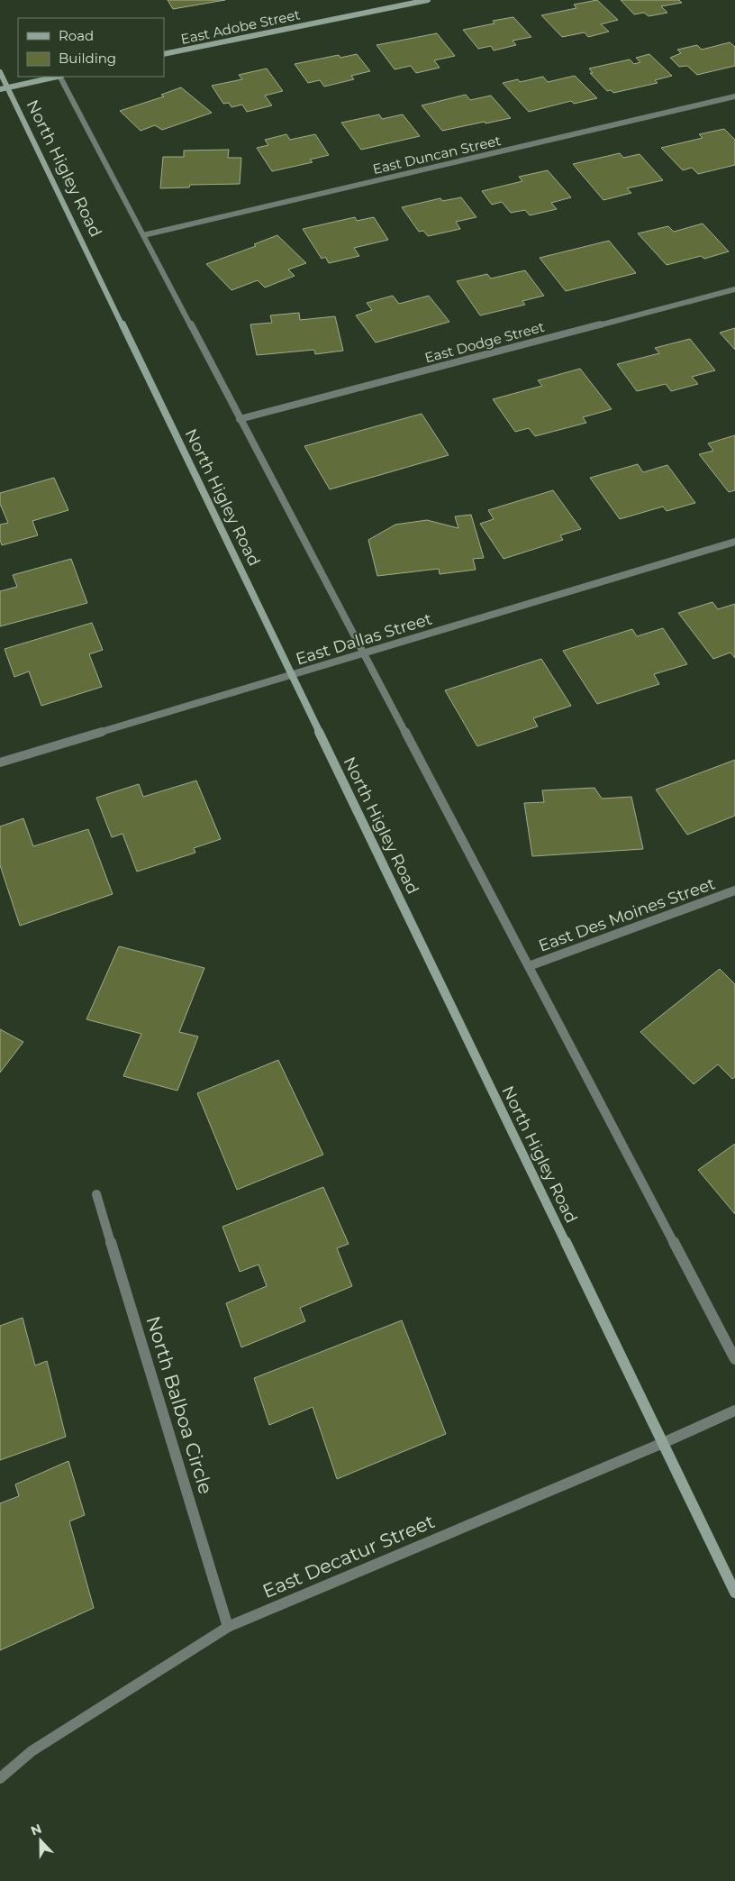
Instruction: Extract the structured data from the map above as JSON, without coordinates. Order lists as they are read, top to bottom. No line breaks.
{"streets":{"main road":["East Adobe Street","North Higley Road"],"street":["East Duncan Street","East Dodge Street","East Dallas Street","East Des Moines Street","North Balboa Circle","East Decatur Street"]},"crossings":[["North Higley Road","East Dallas Street"],["North Higley Road","East Decatur Street"],["North Balboa Circle","East Decatur Street"]],"legend":["Road","Building"],"north":"top"}
